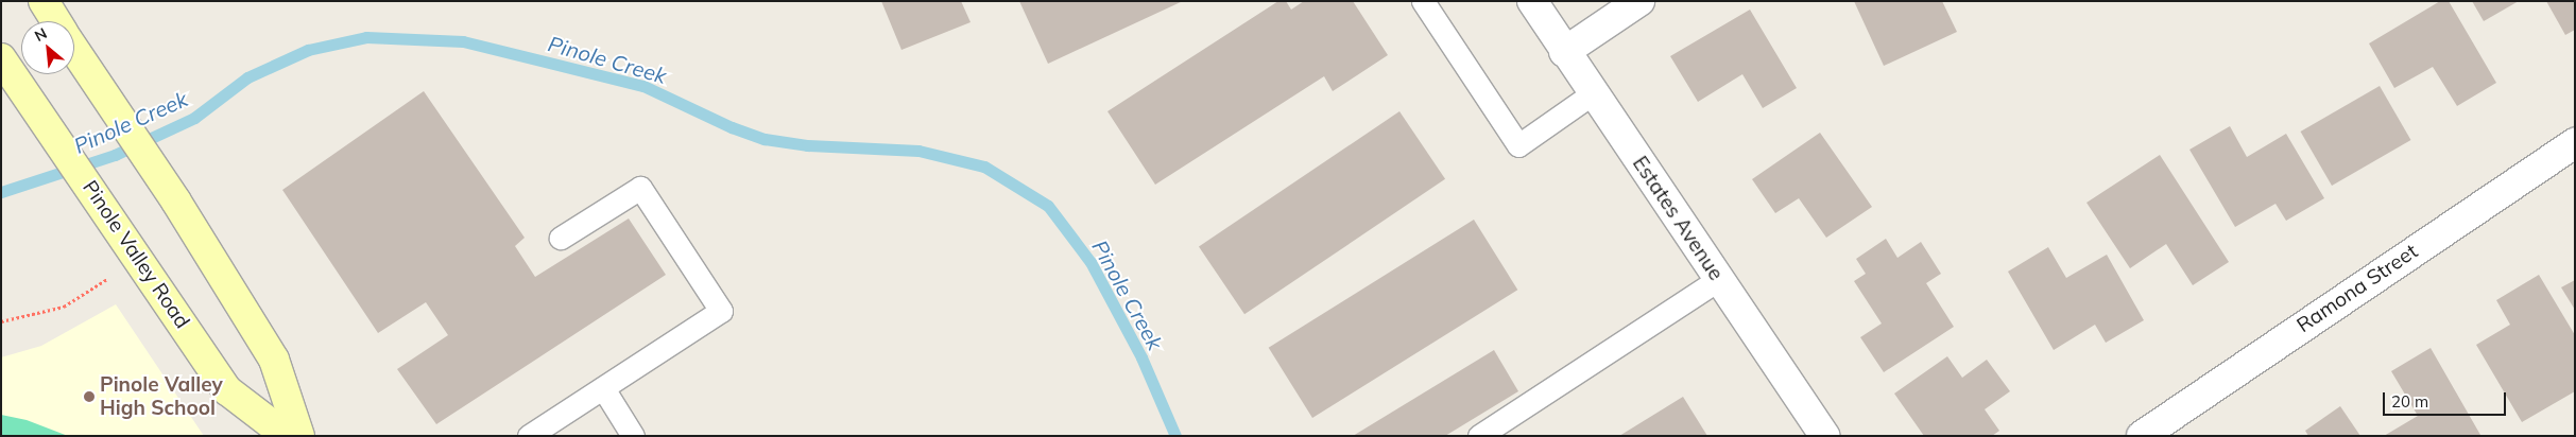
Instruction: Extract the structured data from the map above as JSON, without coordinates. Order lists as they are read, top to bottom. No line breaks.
{"streets":{"main road":["Pinole Valley Road"],"street":["Estates Avenue","Ramona Street"]},"water":["Pinole Creek"],"places":["Pinole Valley High School"],"scale_bar":"20 m","north":"top left"}
